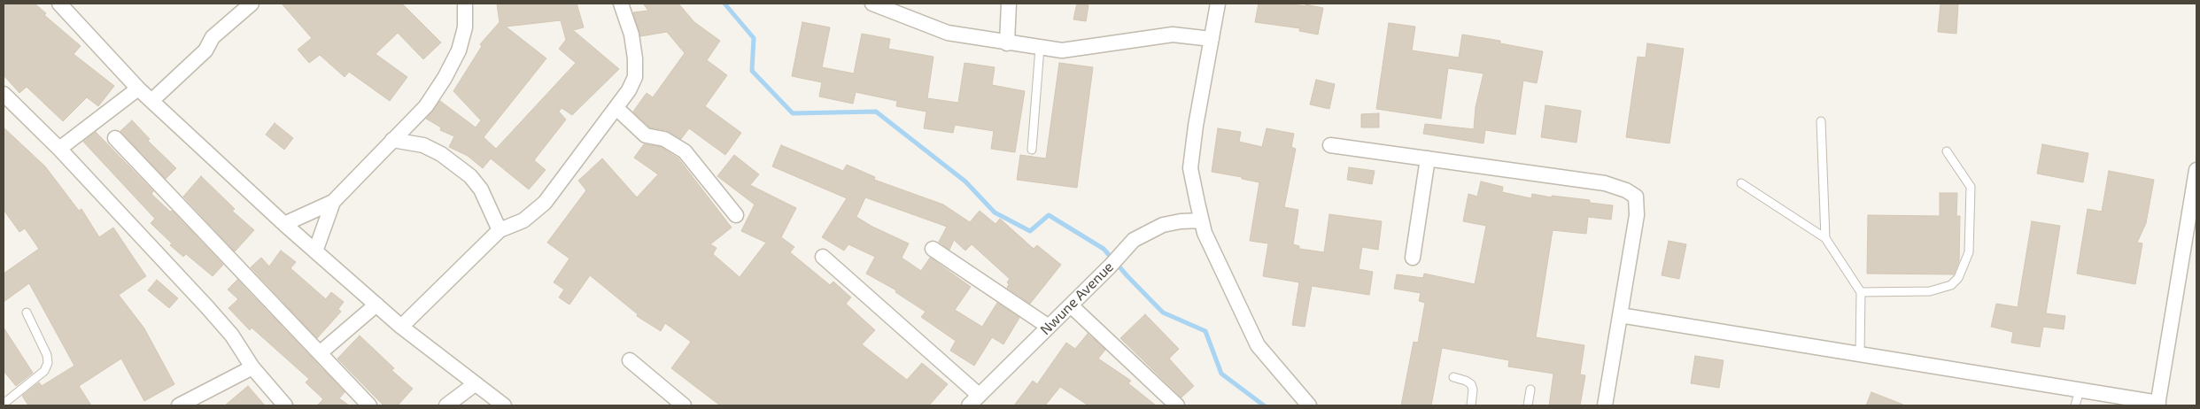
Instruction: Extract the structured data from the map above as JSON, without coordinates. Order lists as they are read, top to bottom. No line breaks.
{"streets":{"street":["Nwune Avenue"]}}
